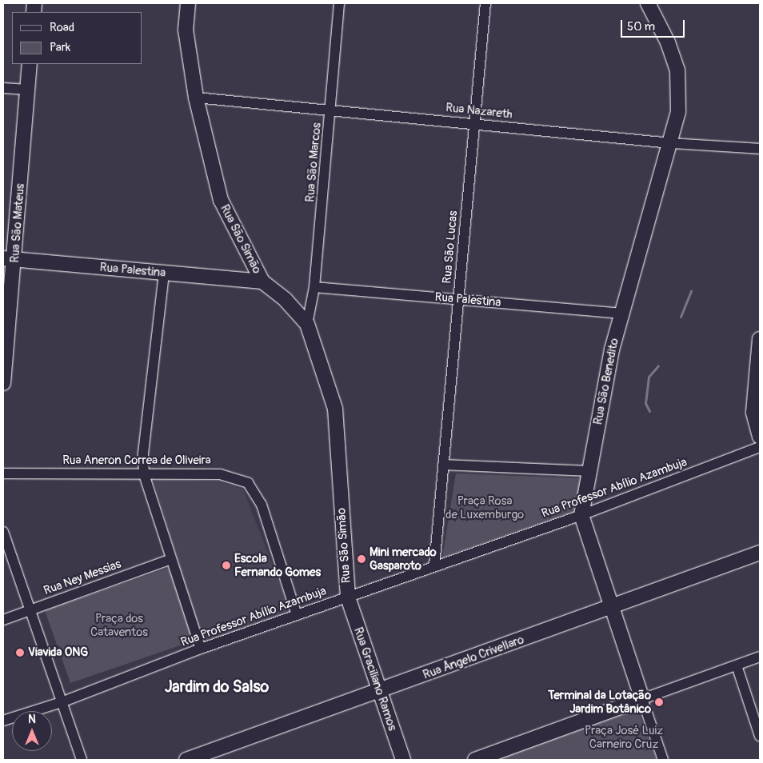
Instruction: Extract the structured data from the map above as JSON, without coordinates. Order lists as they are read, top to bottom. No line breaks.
{"streets":{"street":["Rua Nazareth","Rua São Marcos","Rua São Mateus","Rua São Simão","Rua São Lucas","Rua Palestina","Rua São Benedito","Rua Aneron Correa de Oliveira","Rua Professor Abílio Azambuja","Rua Ney Messias","Rua Ângelo Crivellaro","Rua Graciliano Ramos"]},"crossings":[["Rua Nazareth","Rua São Marcos"],["Rua Nazareth","Rua São Simão"],["Rua Nazareth","Rua São Lucas"],["Rua Nazareth","Rua São Benedito"],["Rua São Marcos","Rua São Simão"],["Rua São Marcos","Rua Palestina"],["Rua São Mateus","Rua Palestina"],["Rua São Simão","Rua Palestina"],["Rua São Simão","Rua Professor Abílio Azambuja"],["Rua São Simão","Rua Graciliano Ramos"],["Rua São Lucas","Rua Palestina"],["Rua São Lucas","Rua Professor Abílio Azambuja"],["Rua Palestina","Rua São Benedito"],["Rua São Benedito","Rua Professor Abílio Azambuja"],["Rua São Benedito","Rua Ângelo Crivellaro"],["Rua Aneron Correa de Oliveira","Rua Professor Abílio Azambuja"],["Rua Professor Abílio Azambuja","Rua Graciliano Ramos"],["Rua Ângelo Crivellaro","Rua Graciliano Ramos"]],"districts":["Jardim do Salso"],"parks":["Praça Rosa de Luxemburgo","Praça dos Cataventos","Praça José Luiz Carneiro Cruz"],"places":["Mini mercado Gasparoto","Escola Fernando Gomes","Viavida ONG","Terminal da Lotação Jardim Botânico"],"legend":["Road","Park"],"scale_bar":"50 m","north":"top"}
